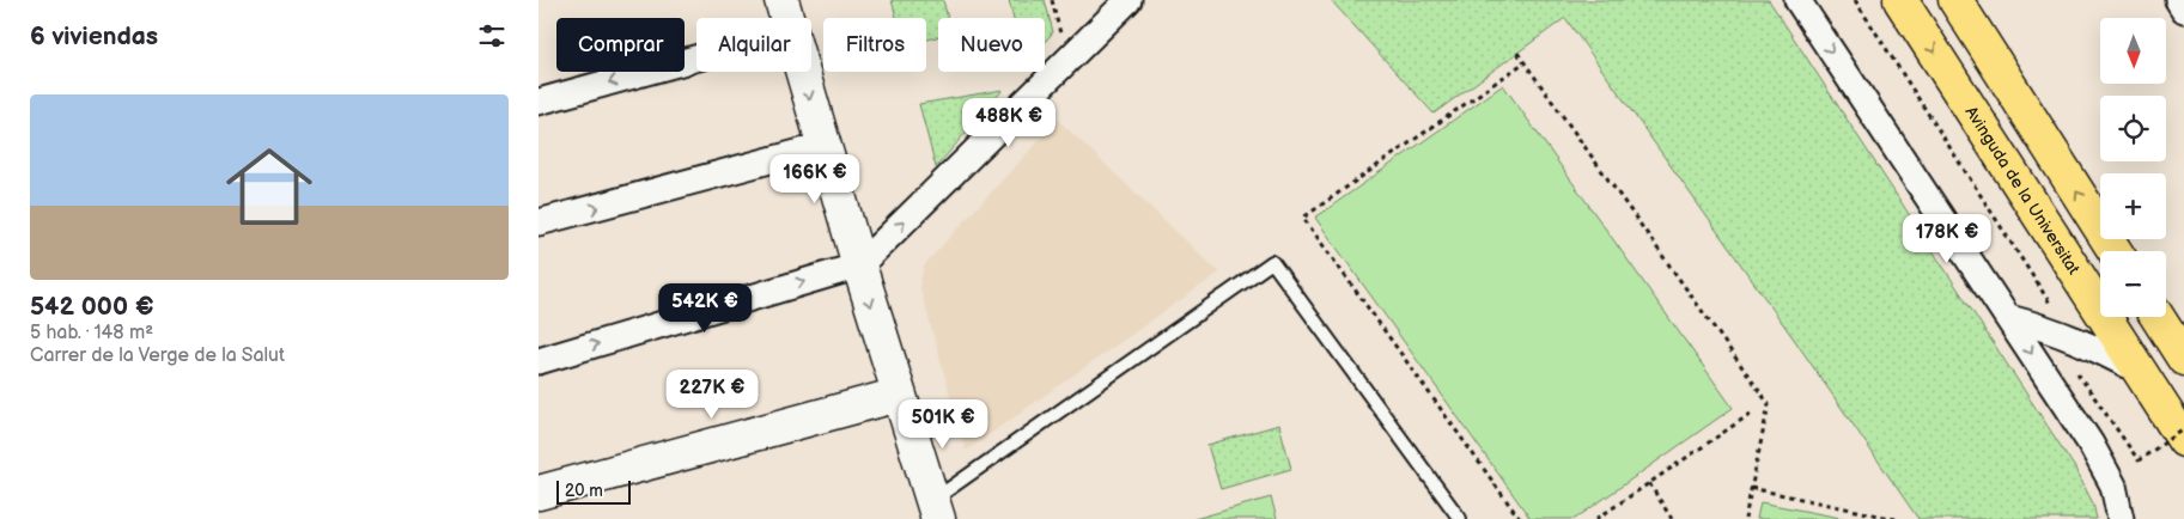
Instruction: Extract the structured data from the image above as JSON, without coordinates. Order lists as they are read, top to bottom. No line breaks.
{"streets":{"main road":["Avinguda de la Universitat"]},"scale_bar":"20 m","north":"bottom","page":{"heading":"6 viviendas","map_buttons":["+","−"],"chip":["Comprar","Alquilar","Filtros","Nuevo"],"list":[{"name":"542 000 €","note":"5 hab. · 148 m² · Carrer de la Verge de la Salut"}],"price":["488K €","166K €","178K €","542K €","227K €","501K €"],"scale":"20 m"}}
